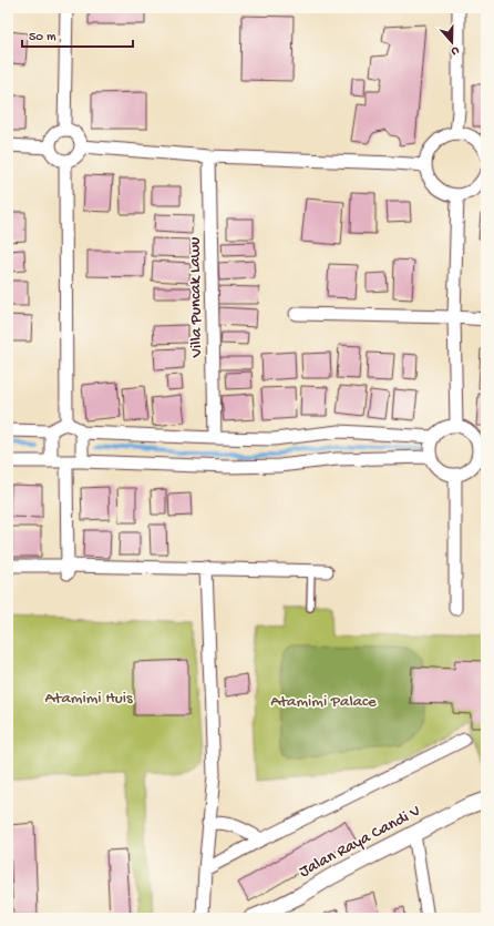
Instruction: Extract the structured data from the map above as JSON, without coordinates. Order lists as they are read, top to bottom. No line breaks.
{"streets":{"street":["Villa Puncak Lawu","Jalan Raya Candi V"]},"parks":["Atamimi Huis","Atamimi Palace"],"scale_bar":"50 m","north":"bottom"}
